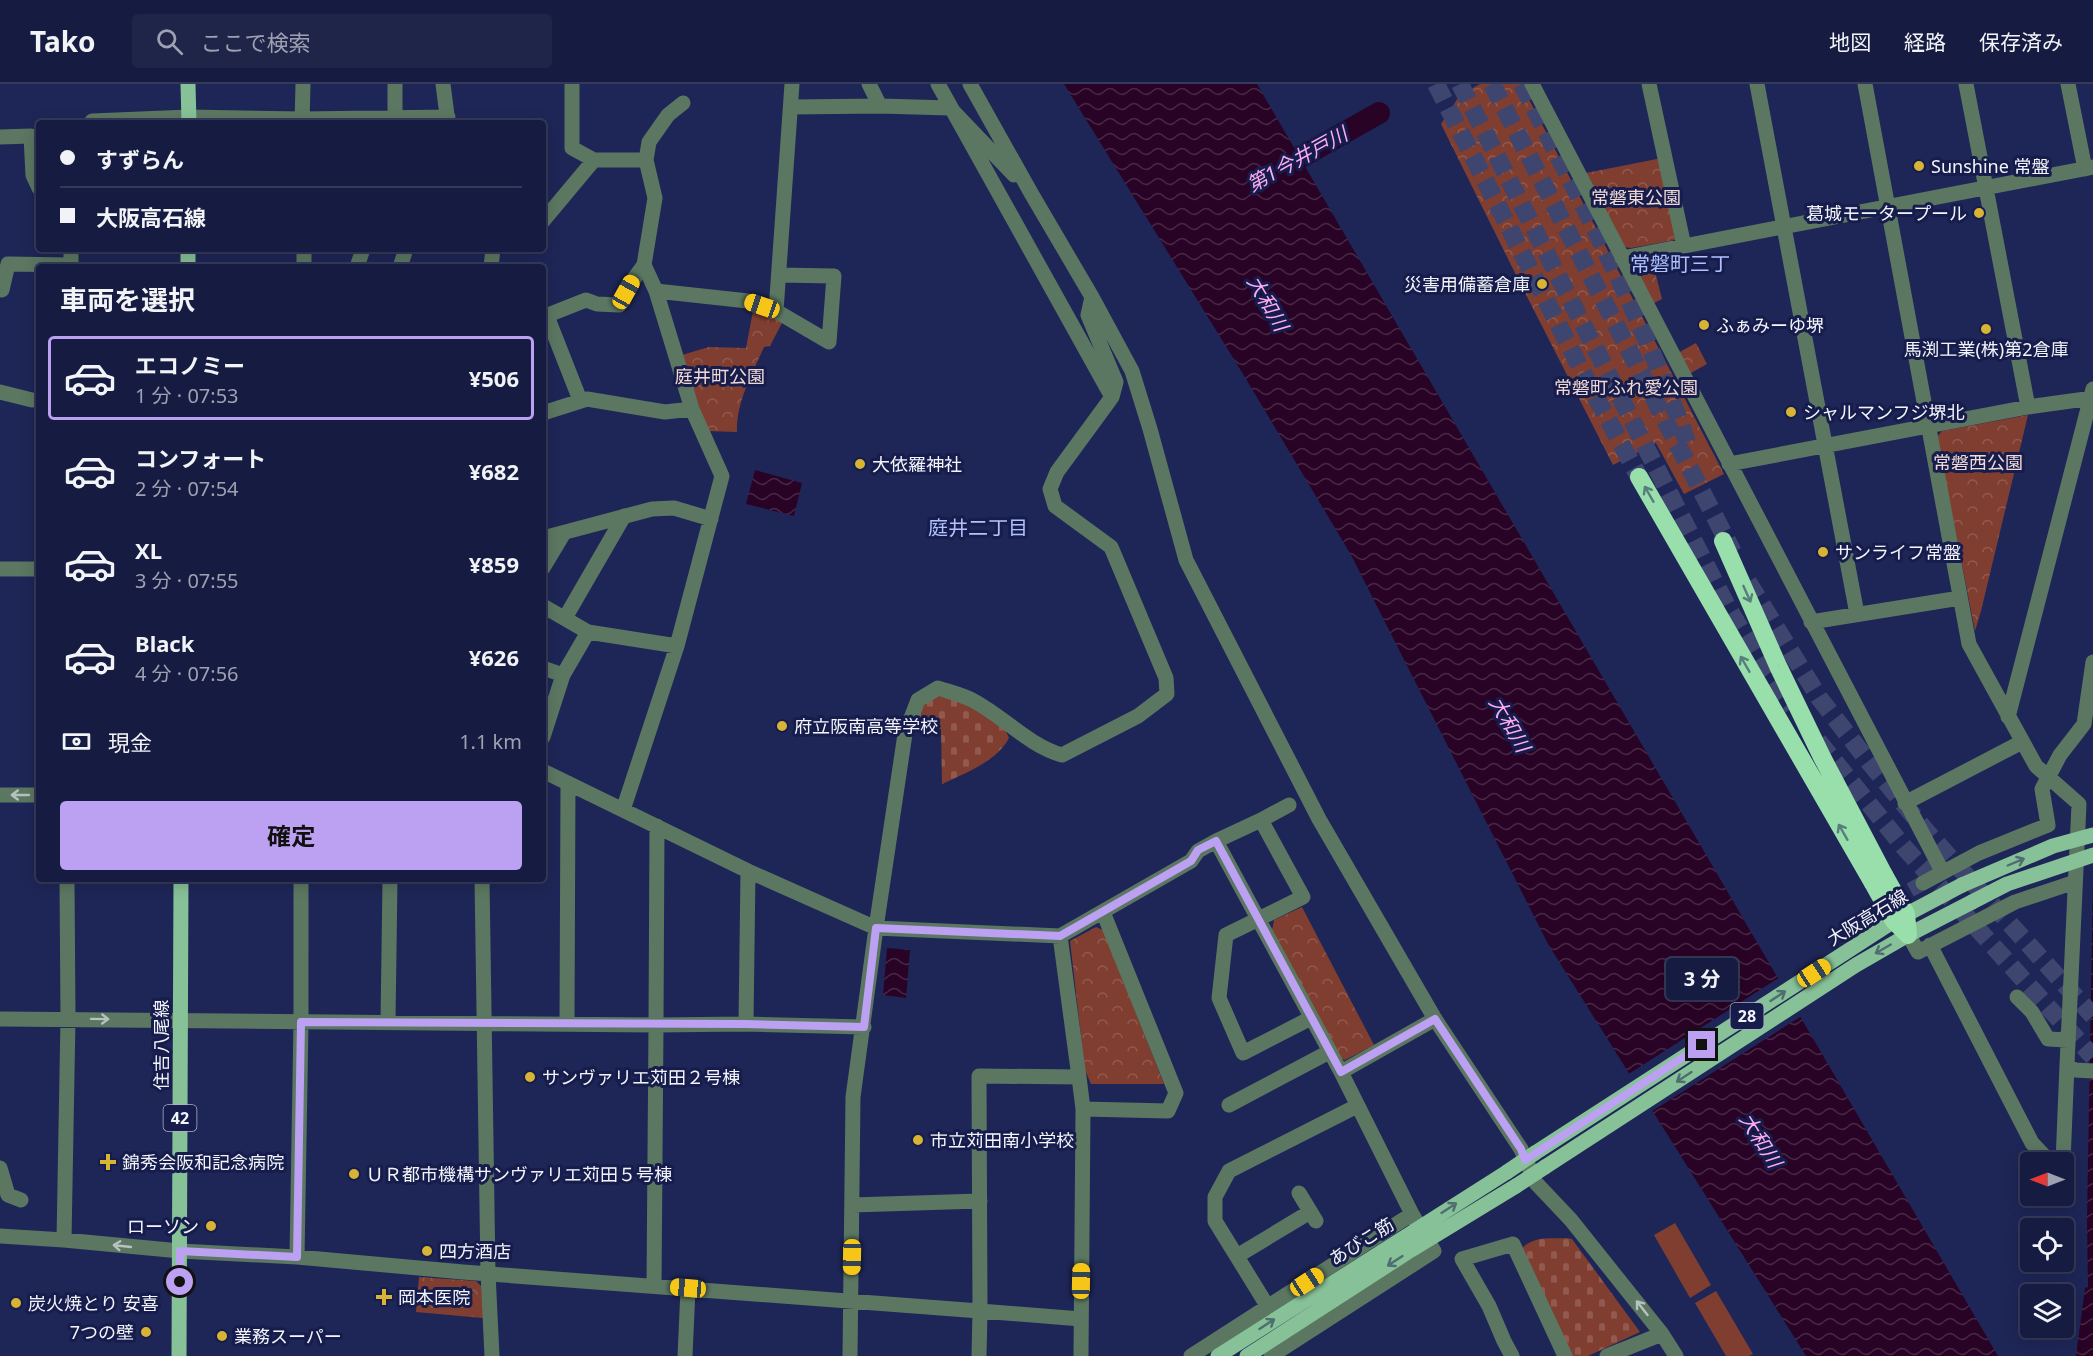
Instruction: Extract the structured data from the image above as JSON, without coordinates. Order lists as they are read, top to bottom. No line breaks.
{"streets":{"main road":["大阪高石線","28","住吉八尾線","42","あびこ筋"]},"crossings":[["大阪高石線","あびこ筋"]],"districts":["常磐町三丁","庭井二丁目"],"water":["第1今井戸川","大和川"],"parks":["常磐東公園","庭井町公園","常磐町ふれ愛公園","常磐西公園"],"places":{"other":["Sunshine 常盤","葛城モータープール","災害用備蓄倉庫","ふぁみーゆ堺","馬渕工業(株)第2倉庫","シャルマンフジ堺北","大依羅神社","サンライフ常盤","府立阪南高等学校","サンヴァリエ苅田２号棟","市立苅田南小学校","ＵＲ都市機構サンヴァリエ苅田５号棟","ローソン","四方酒店","炭火焼とり 安喜","7つの壁","業務スーパー"],"health":["錦秀会阪和記念病院","岡本医院"]},"north":"left","page":{"header":"Tako","search":"ここで検索","nav":["地図","経路","保存済み"],"banner":["すずらん","大阪高石線"],"heading":"車両を選択","list":[{"name":"エコノミー","note":"1 分 · 07:53","value":"¥506"},{"name":"コンフォート","note":"2 分 · 07:54","value":"¥682"},{"name":"XL","note":"3 分 · 07:55","value":"¥859"},{"name":"Black","note":"4 分 · 07:56","value":"¥626"}],"pay":["現金","1.1 km"],"buttons":"確定","bubble":"3 分"}}
